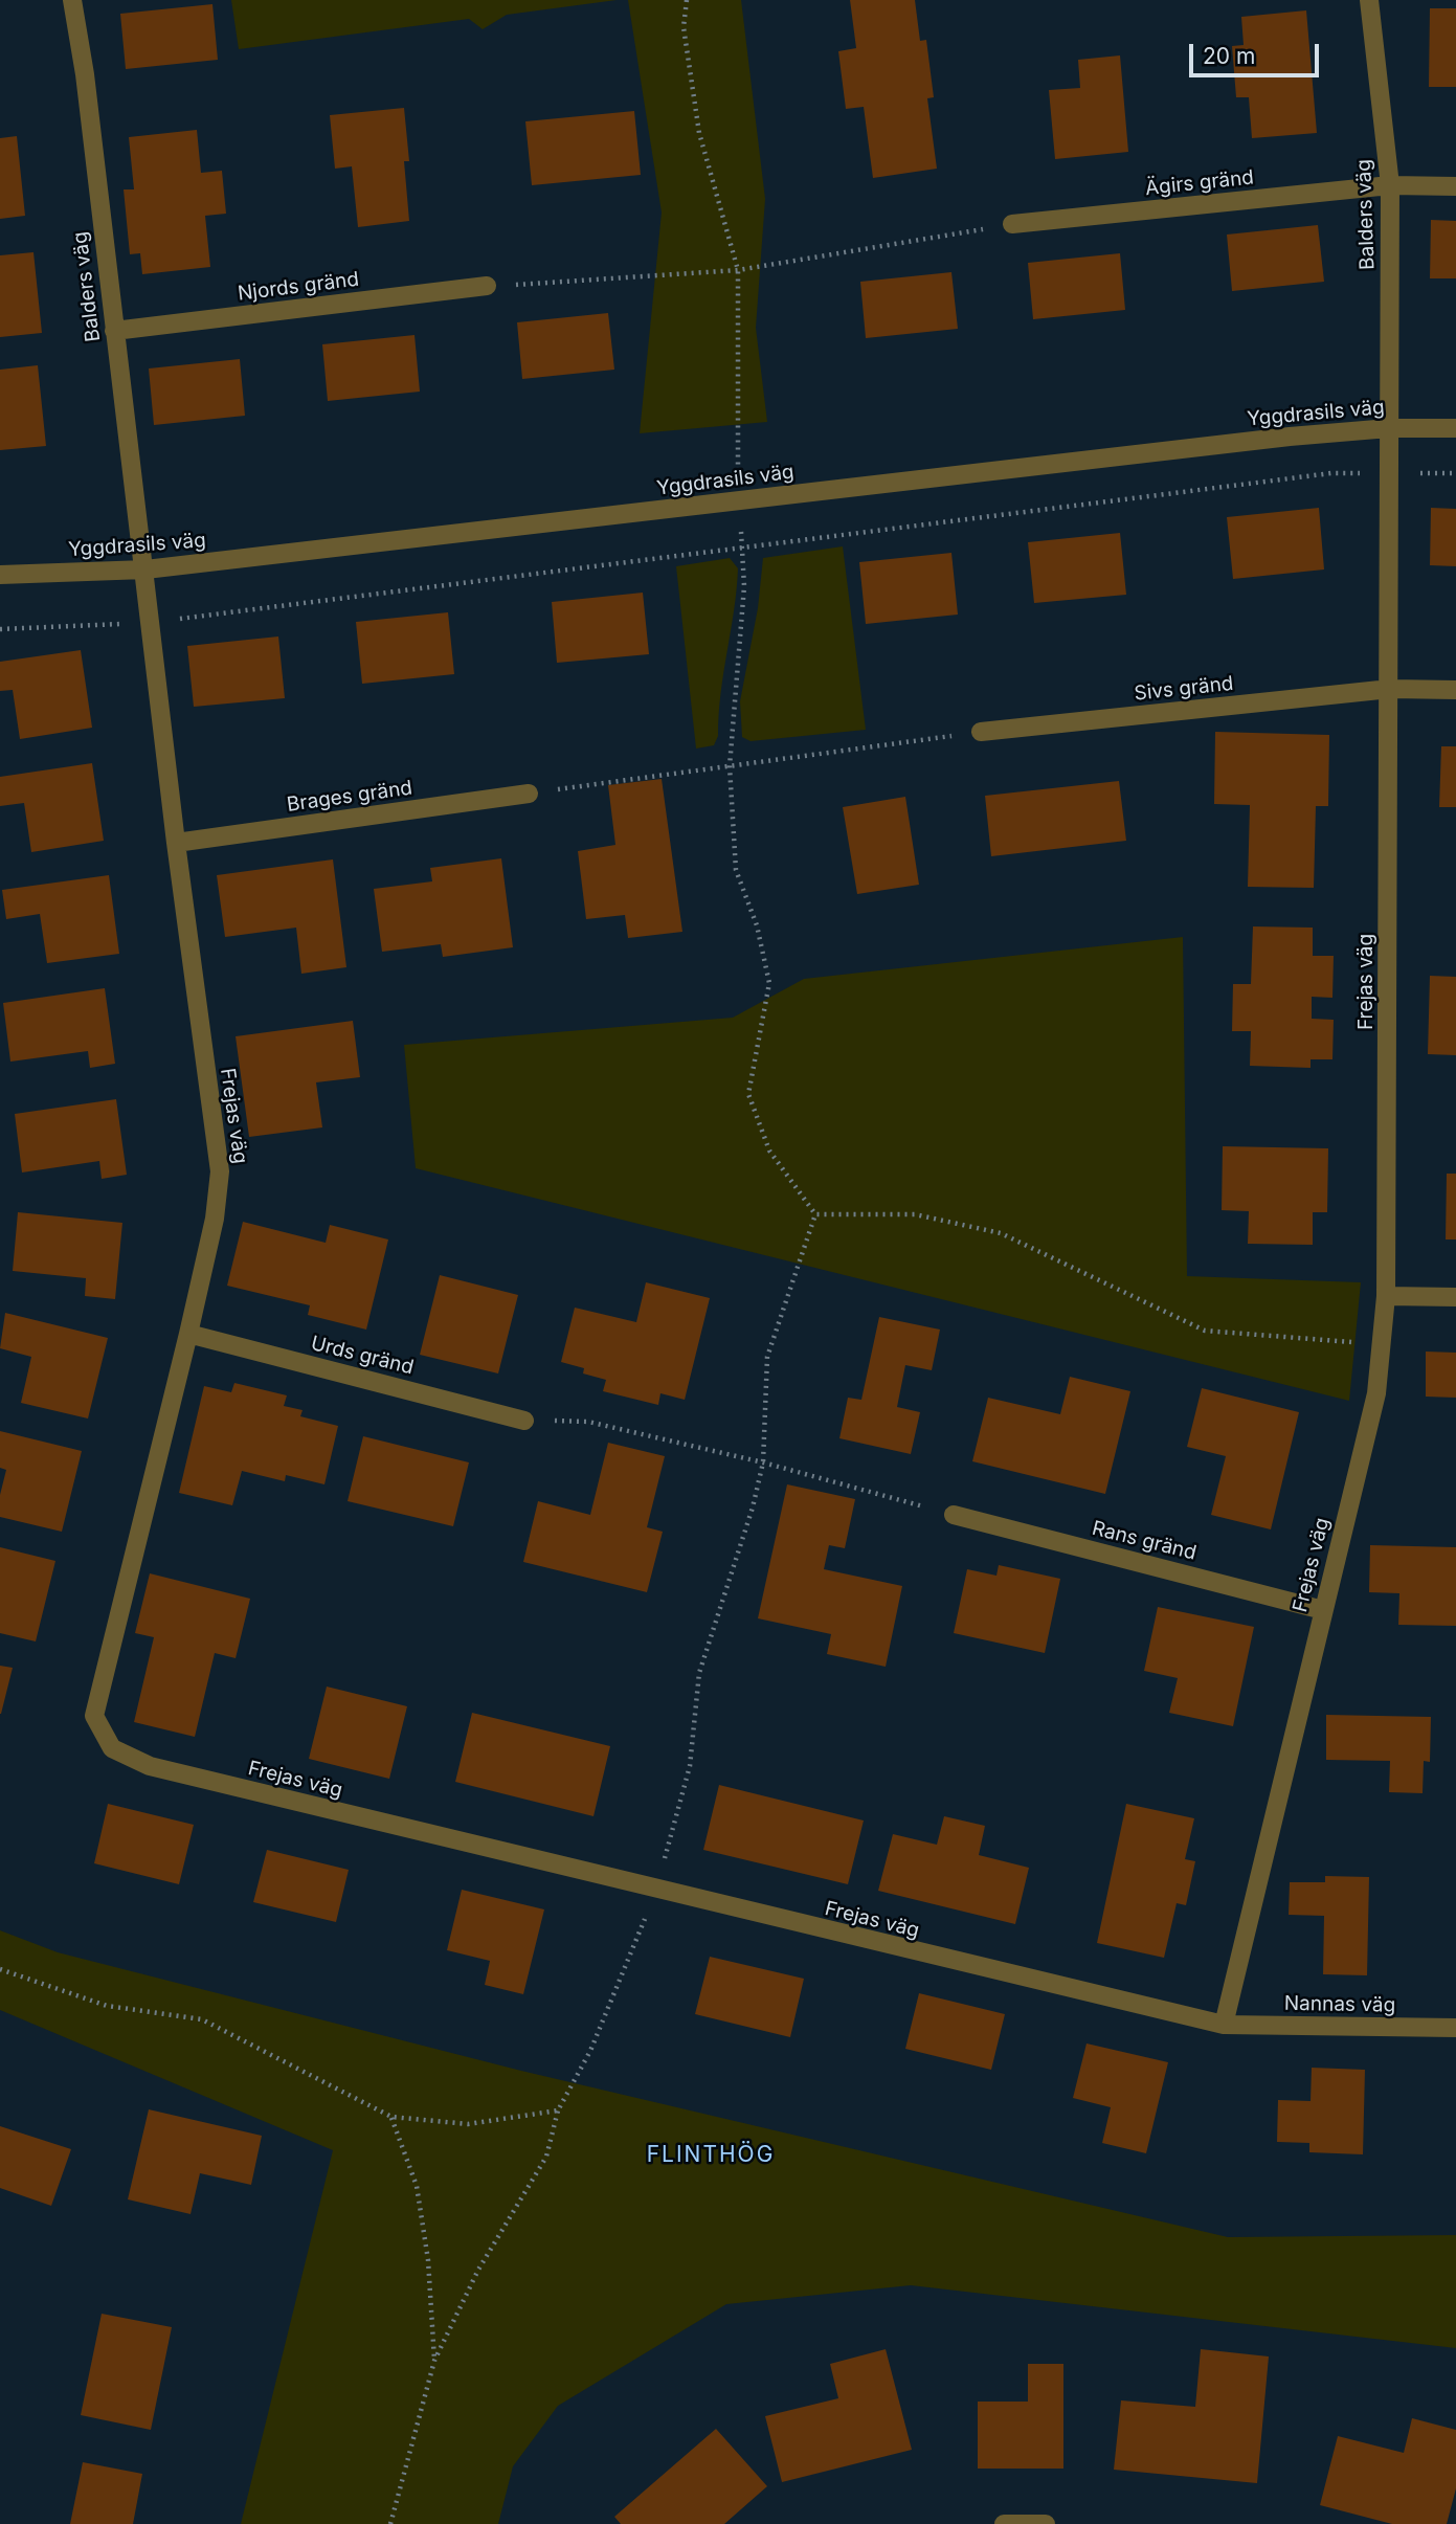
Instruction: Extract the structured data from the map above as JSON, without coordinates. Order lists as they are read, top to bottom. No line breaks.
{"streets":{"street":["Ägirs gränd","Balders väg","Njords gränd","Yggdrasils väg","Sivs gränd","Brages gränd","Frejas väg","Urds gränd","Rans gränd","Nannas väg"]},"crossings":[["Ägirs gränd","Balders väg"],["Balders väg","Njords gränd"],["Balders väg","Yggdrasils väg"],["Balders väg","Frejas väg"],["Yggdrasils väg","Frejas väg"],["Sivs gränd","Frejas väg"],["Brages gränd","Frejas väg"],["Frejas väg","Urds gränd"],["Frejas väg","Rans gränd"],["Frejas väg","Nannas väg"]],"districts":["FLINTHÖG"],"scale_bar":"20 m"}
